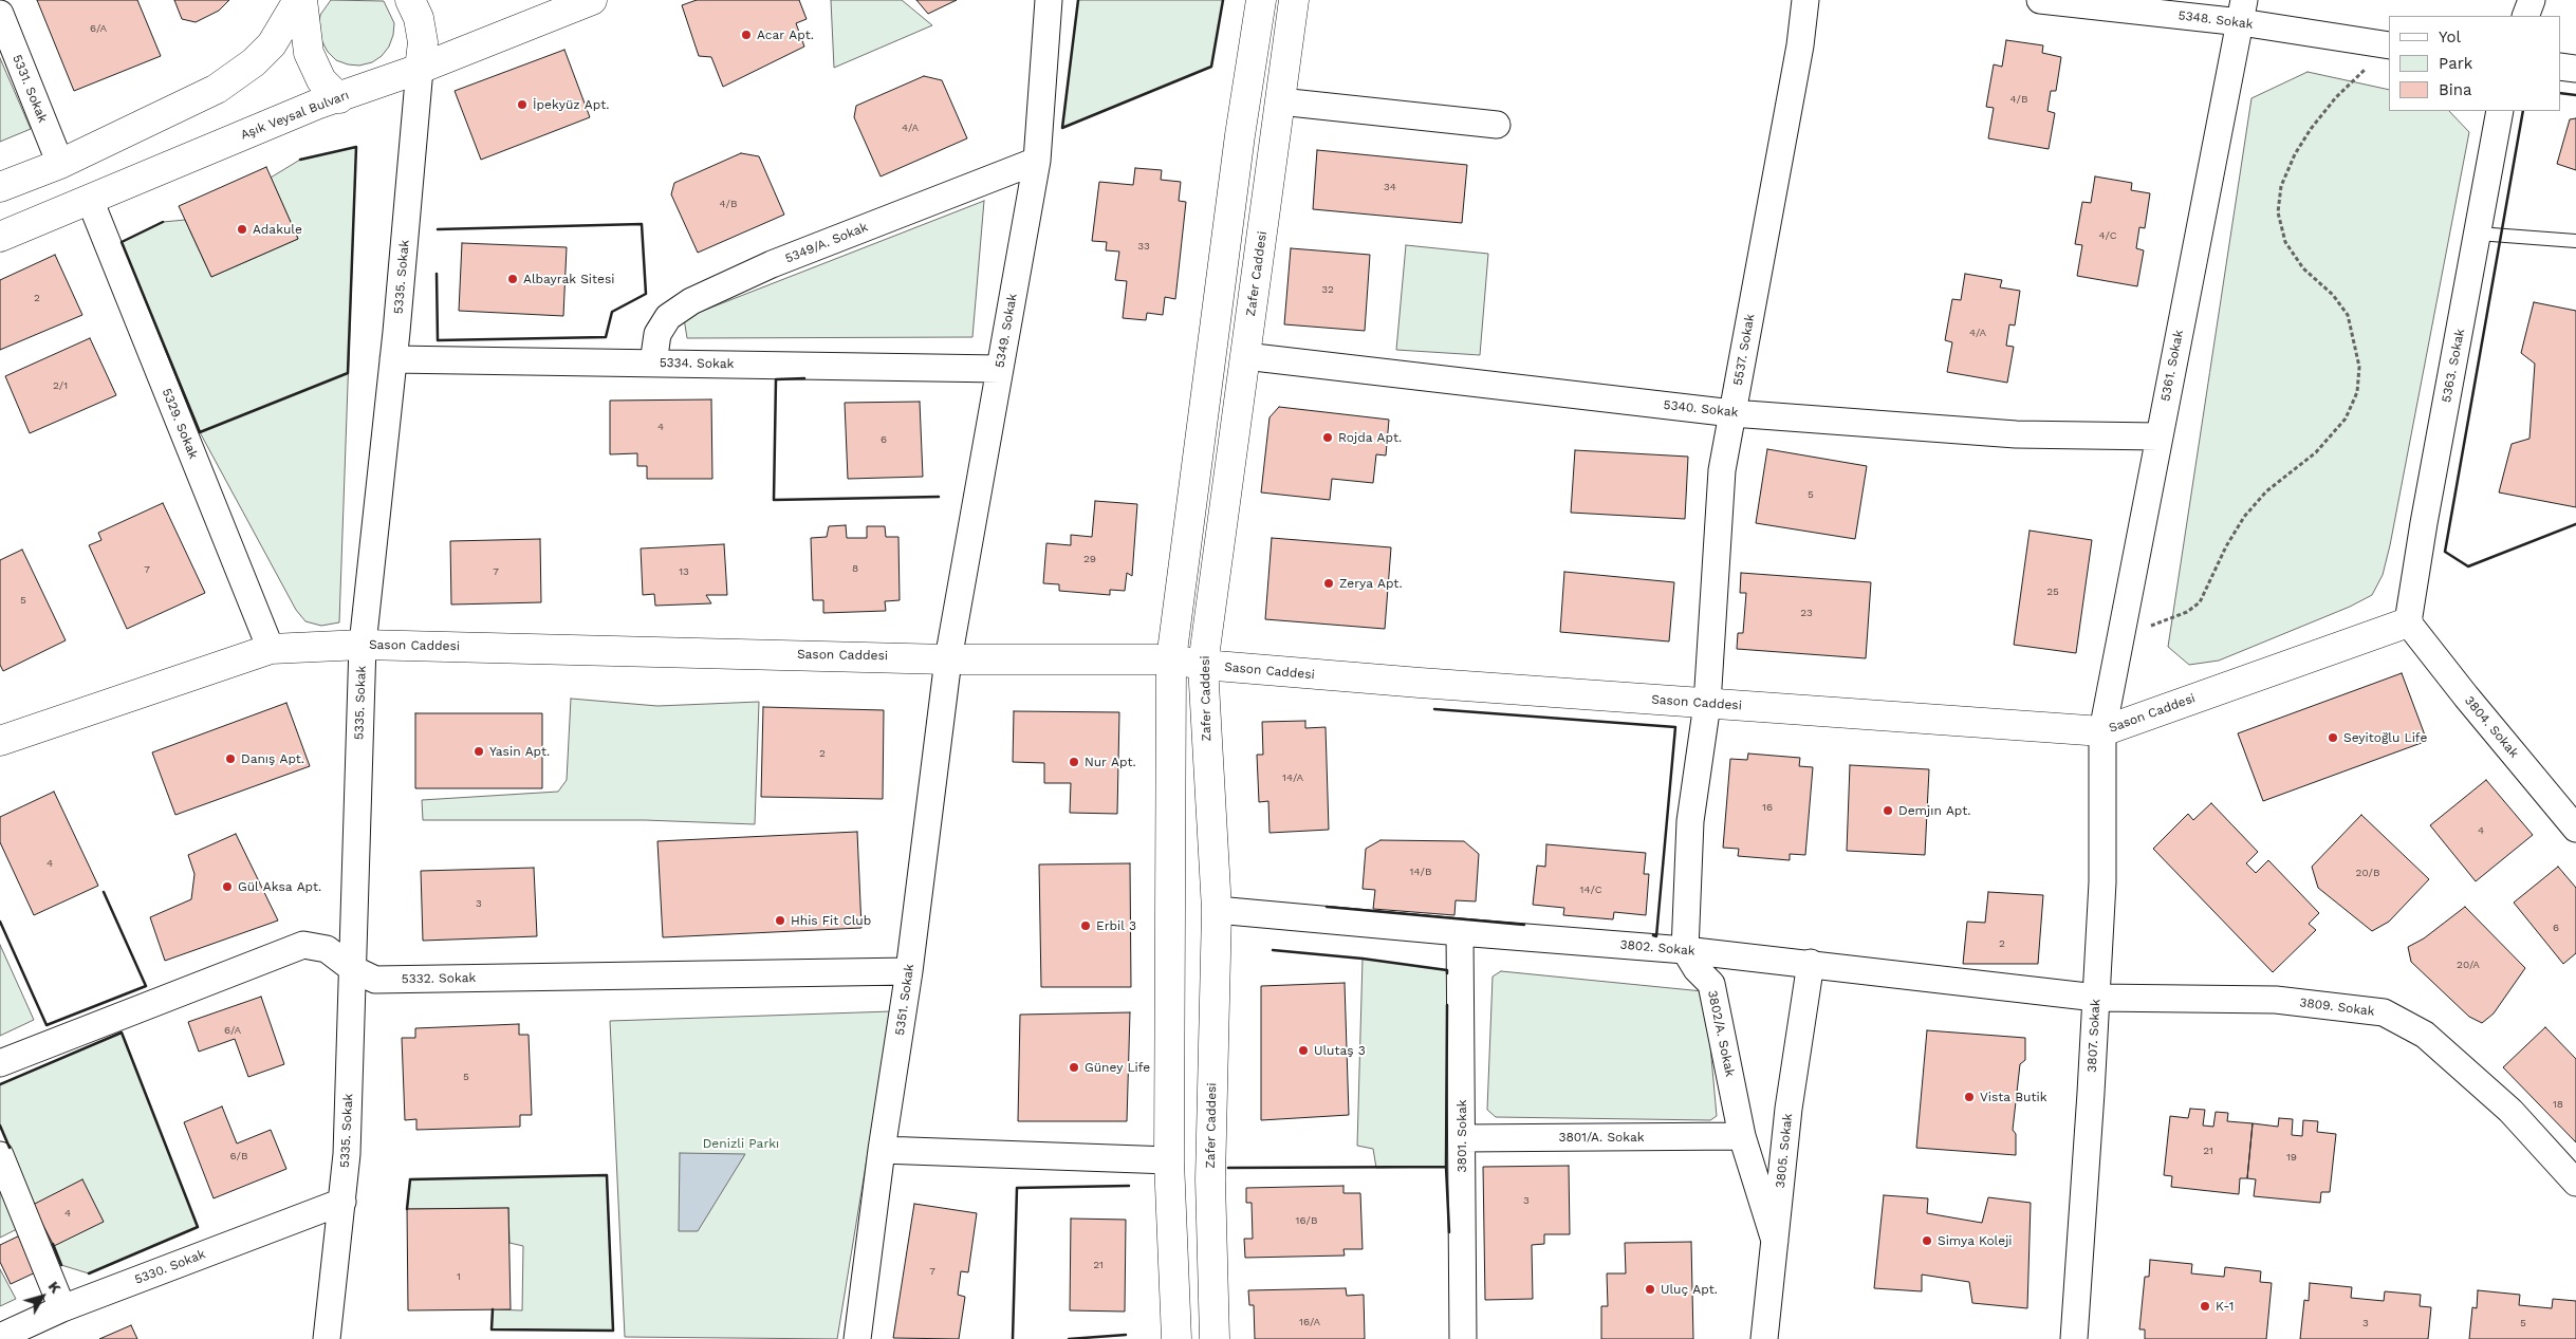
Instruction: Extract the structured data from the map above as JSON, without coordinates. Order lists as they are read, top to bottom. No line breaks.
{"streets":{"main road":["Aşık Veysal Bulvarı","Zafer Caddesi","Sason Caddesi"],"street":["5348. Sokak","5331. Sokak","5349/A. Sokak","5335. Sokak","5349. Sokak","5537. Sokak","5334. Sokak","5361. Sokak","5363. Sokak","5340. Sokak","5329. Sokak","3804. Sokak","3802. Sokak","5332. Sokak","5351. Sokak","3809. Sokak","3802/A. Sokak","3807. Sokak","3801. Sokak","3801/A. Sokak","3805. Sokak","5330. Sokak"]},"crossings":[["5348. Sokak","5361. Sokak"],["Aşık Veysal Bulvarı","5335. Sokak"],["Aşık Veysal Bulvarı","5329. Sokak"],["5349/A. Sokak","5349. Sokak"],["5349/A. Sokak","5334. Sokak"],["Zafer Caddesi","5340. Sokak"],["Zafer Caddesi","Sason Caddesi"],["Zafer Caddesi","3802. Sokak"],["5335. Sokak","5334. Sokak"],["5335. Sokak","Sason Caddesi"],["5335. Sokak","5332. Sokak"],["5335. Sokak","5330. Sokak"],["5349. Sokak","5334. Sokak"],["5349. Sokak","Sason Caddesi"],["5349. Sokak","5351. Sokak"],["5537. Sokak","5340. Sokak"],["5537. Sokak","Sason Caddesi"],["5361. Sokak","5340. Sokak"],["5361. Sokak","Sason Caddesi"],["5361. Sokak","3807. Sokak"],["5363. Sokak","Sason Caddesi"],["5363. Sokak","3804. Sokak"],["5329. Sokak","Sason Caddesi"],["Sason Caddesi","3804. Sokak"],["Sason Caddesi","5351. Sokak"],["Sason Caddesi","3807. Sokak"],["3802. Sokak","3809. Sokak"],["3802. Sokak","3802/A. Sokak"],["3802. Sokak","3807. Sokak"],["3802. Sokak","3801. Sokak"],["3802. Sokak","3805. Sokak"],["5332. Sokak","5351. Sokak"],["3809. Sokak","3807. Sokak"],["3802/A. Sokak","3801/A. Sokak"],["3802/A. Sokak","3805. Sokak"],["3801. Sokak","3801/A. Sokak"]],"parks":["Denizli Parkı"],"places":["Acar Apt.","İpekyüz Apt.","Adakule","Albayrak Sitesi","Rojda Apt.","Zerya Apt.","Seyitoğlu Life","Yasin Apt.","Danış Apt.","Nur Apt.","Demjın Apt.","Gül Aksa Apt.","Hhis Fit Club","Erbil 3","Ulutaş 3","Güney Life","Vista Butik","Simya Koleji","Uluç Apt.","K-1"],"house_numbers":["6/A","4/B","4/A","34","4/B","4/C","33","32","2","4/A","2/1","4","6","5","29","8","7","7","13","25","5","23","2","14/A","16","4","4","14/B","20/B","14/C","3","6","2","20/A","6/A","5","18","21","6/B","19","3","4","16/B","21","7","1","16/A","3","5"],"legend":["Yol","Park","Bina"],"north":"top right"}
